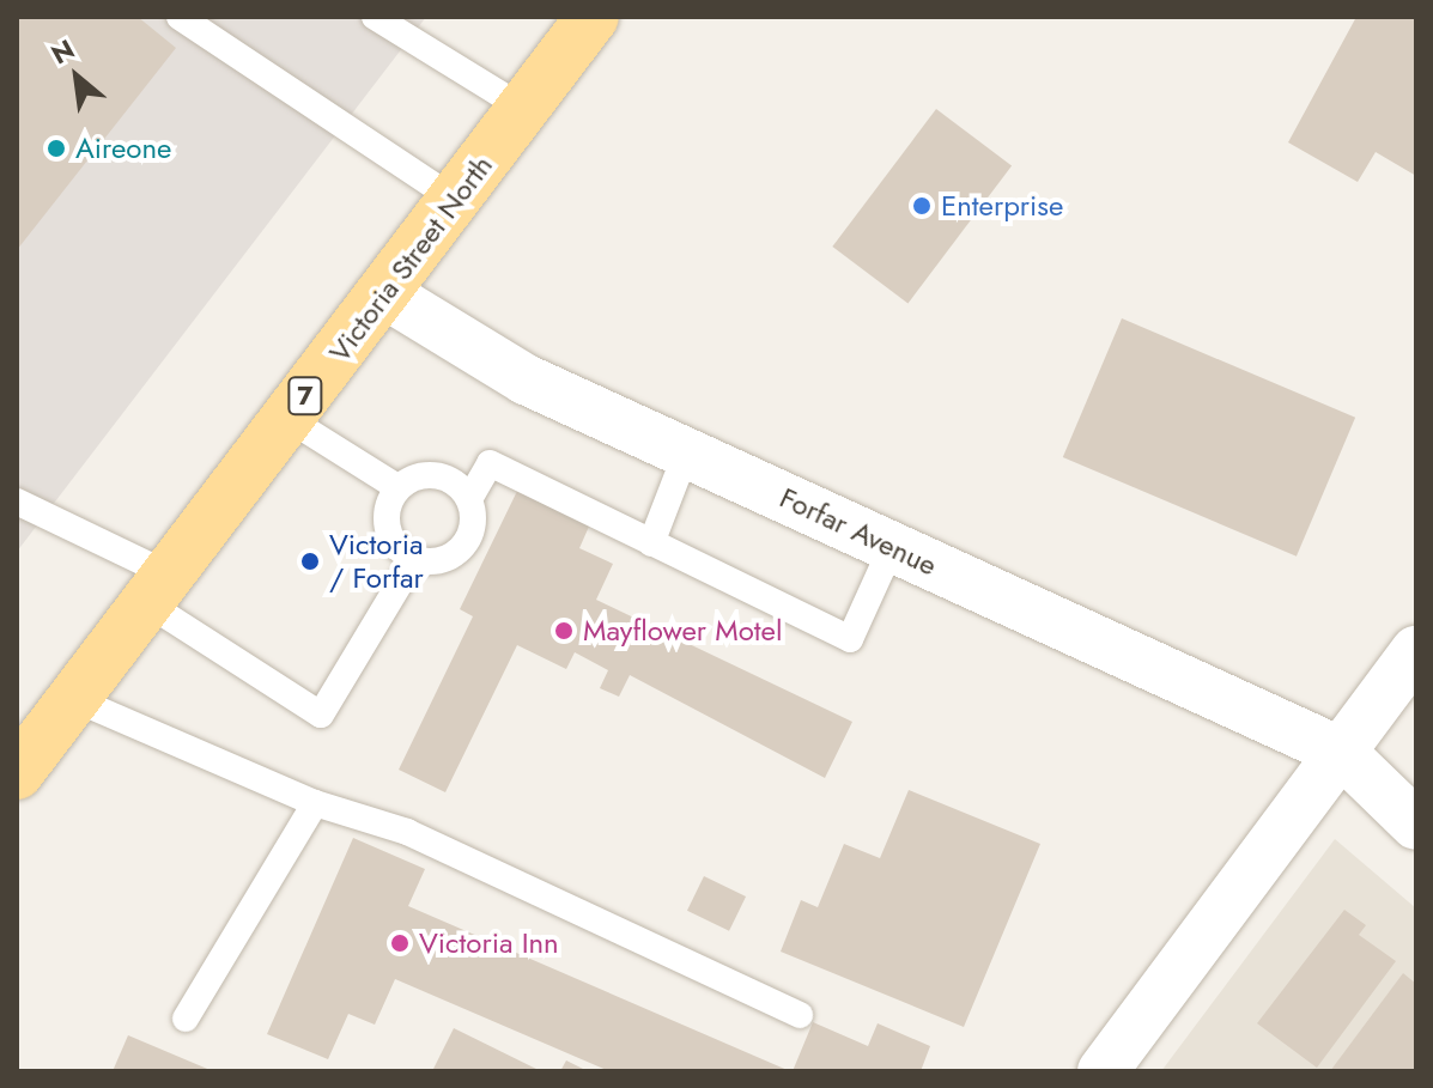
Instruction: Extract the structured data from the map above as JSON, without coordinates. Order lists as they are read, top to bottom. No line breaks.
{"streets":{"main road":["Victoria Street North","7"],"street":["Forfar Avenue"]},"crossings":[["Victoria Street North","Forfar Avenue"]],"places":["Aireone","Enterprise","Victoria / Forfar","Mayflower Motel","Victoria Inn"],"north":"top left"}
